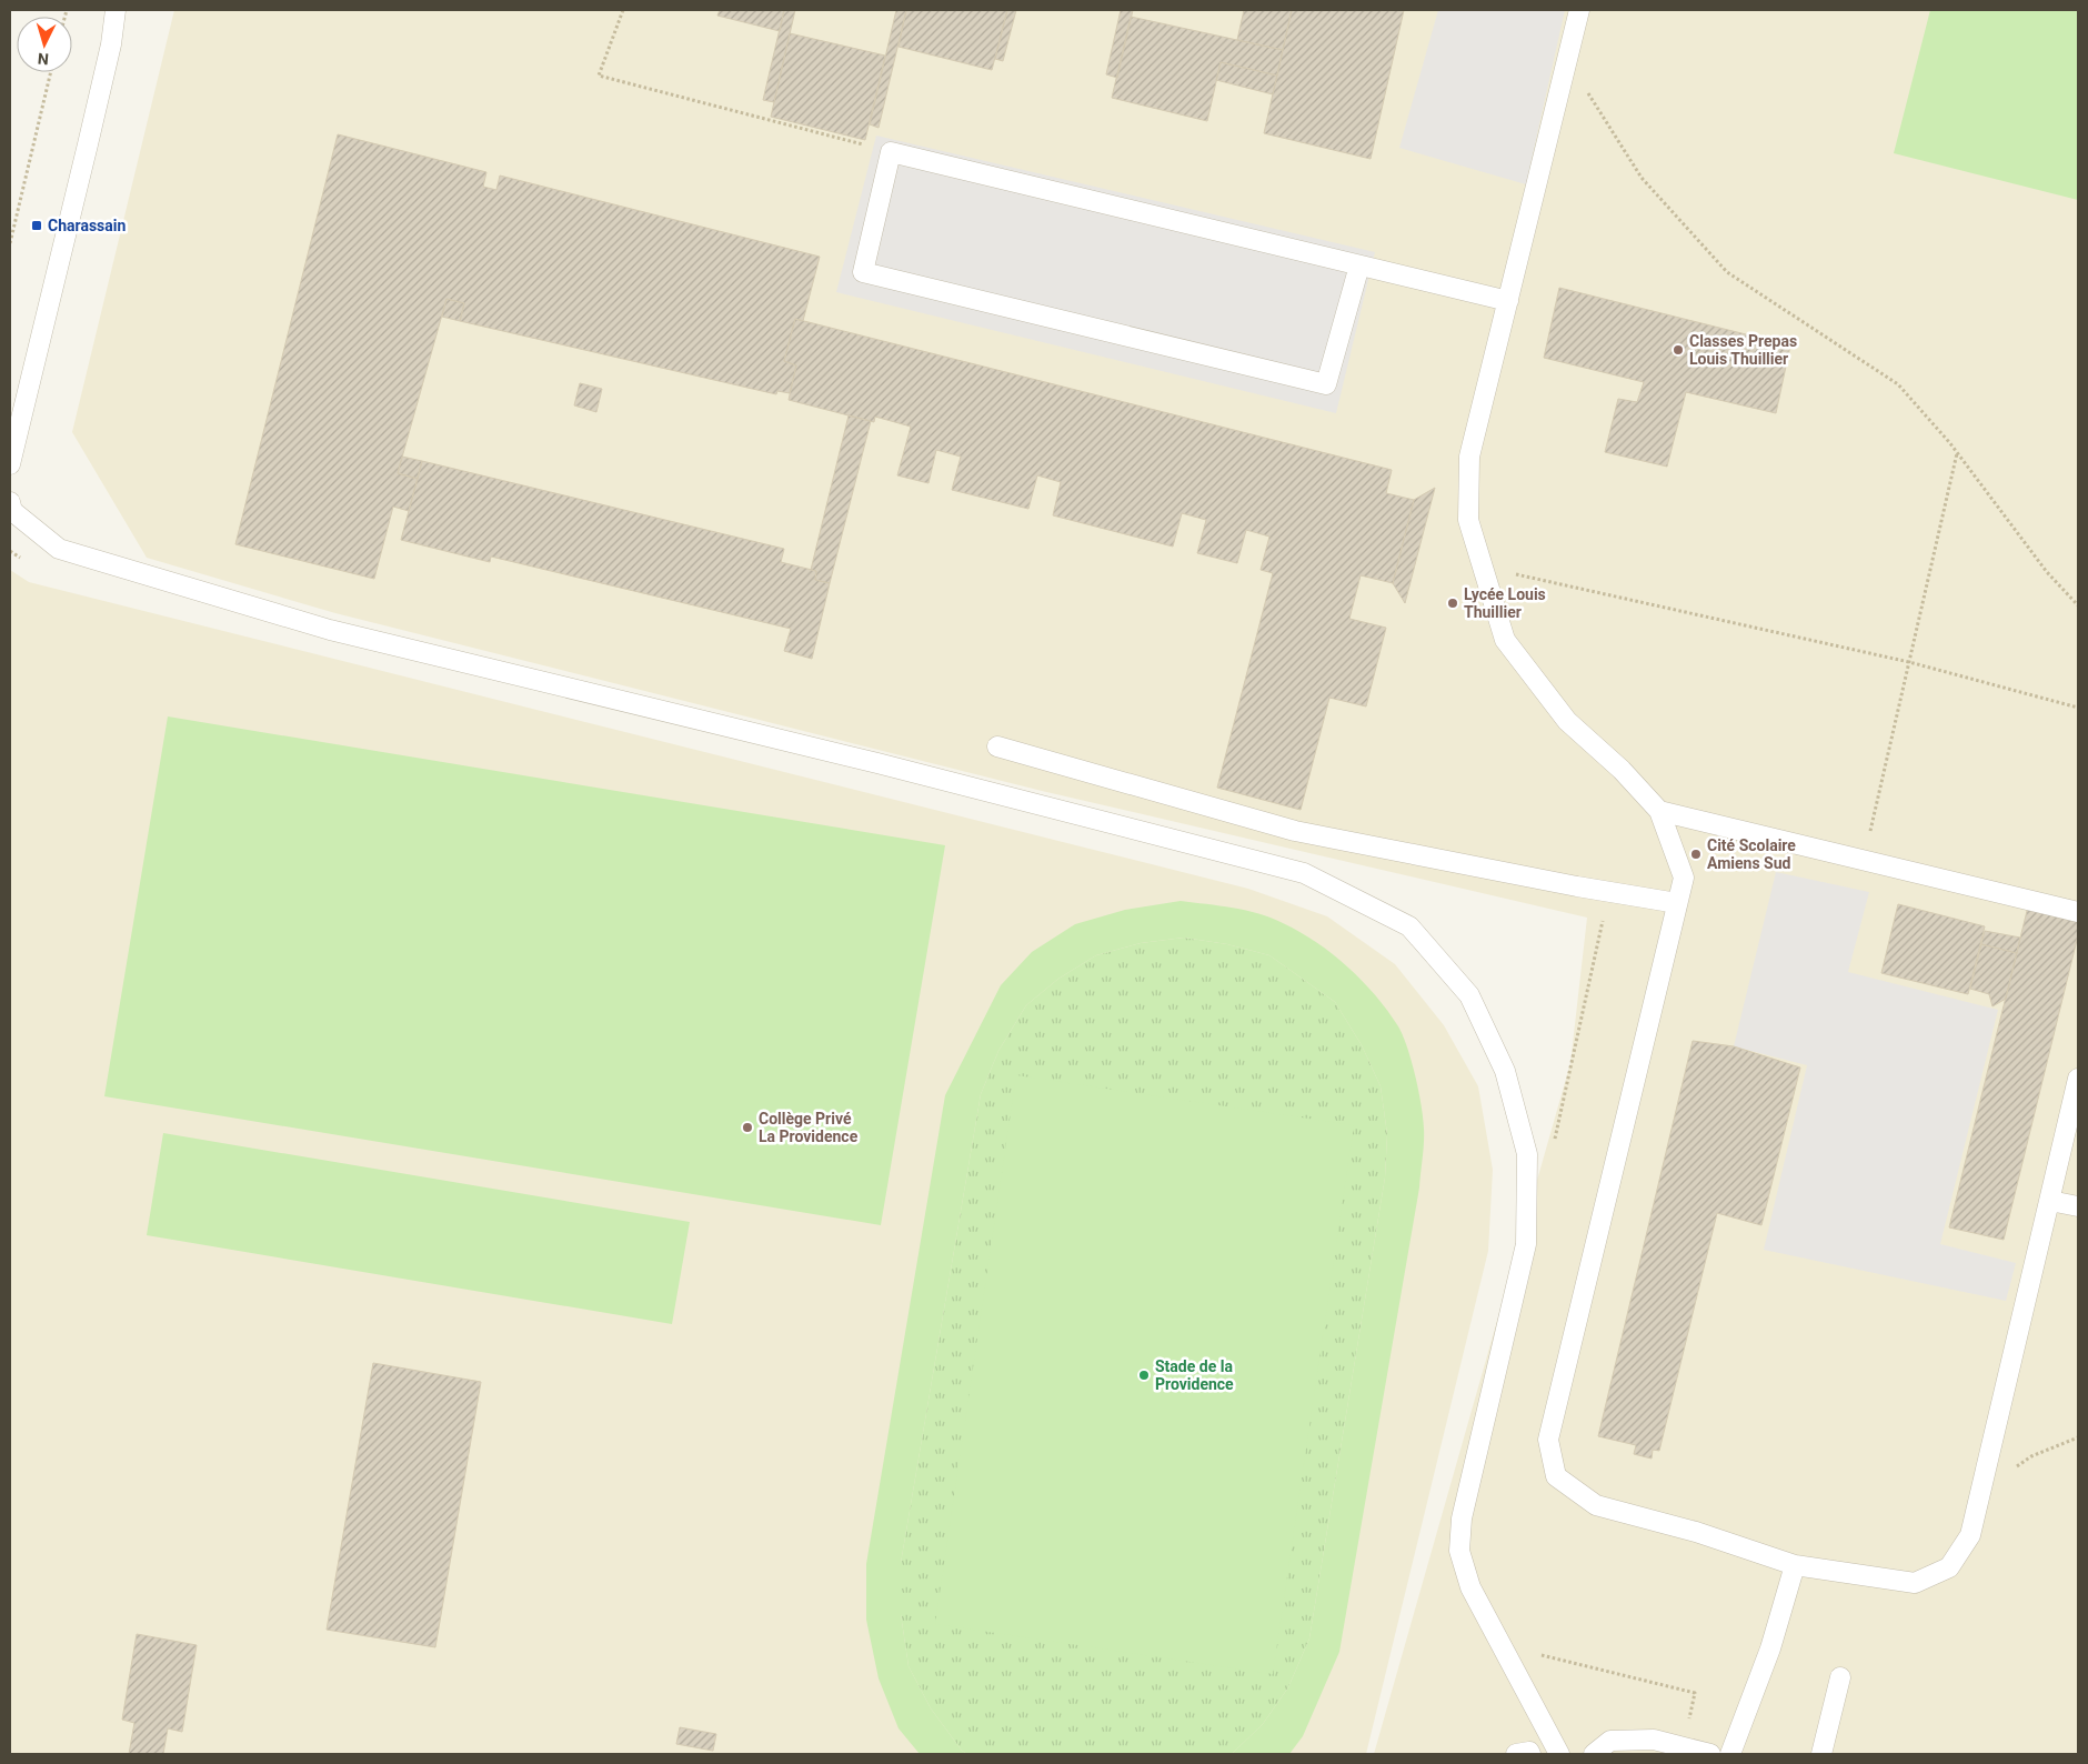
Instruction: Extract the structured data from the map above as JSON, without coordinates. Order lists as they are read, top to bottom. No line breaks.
{"places":{"transit":["Charassain"],"other":["Classes Prepas Louis Thuillier","Lycée Louis Thuillier","Cité Scolaire Amiens Sud","Collège Privé La Providence","Stade de la Providence"]},"north":"bottom"}
